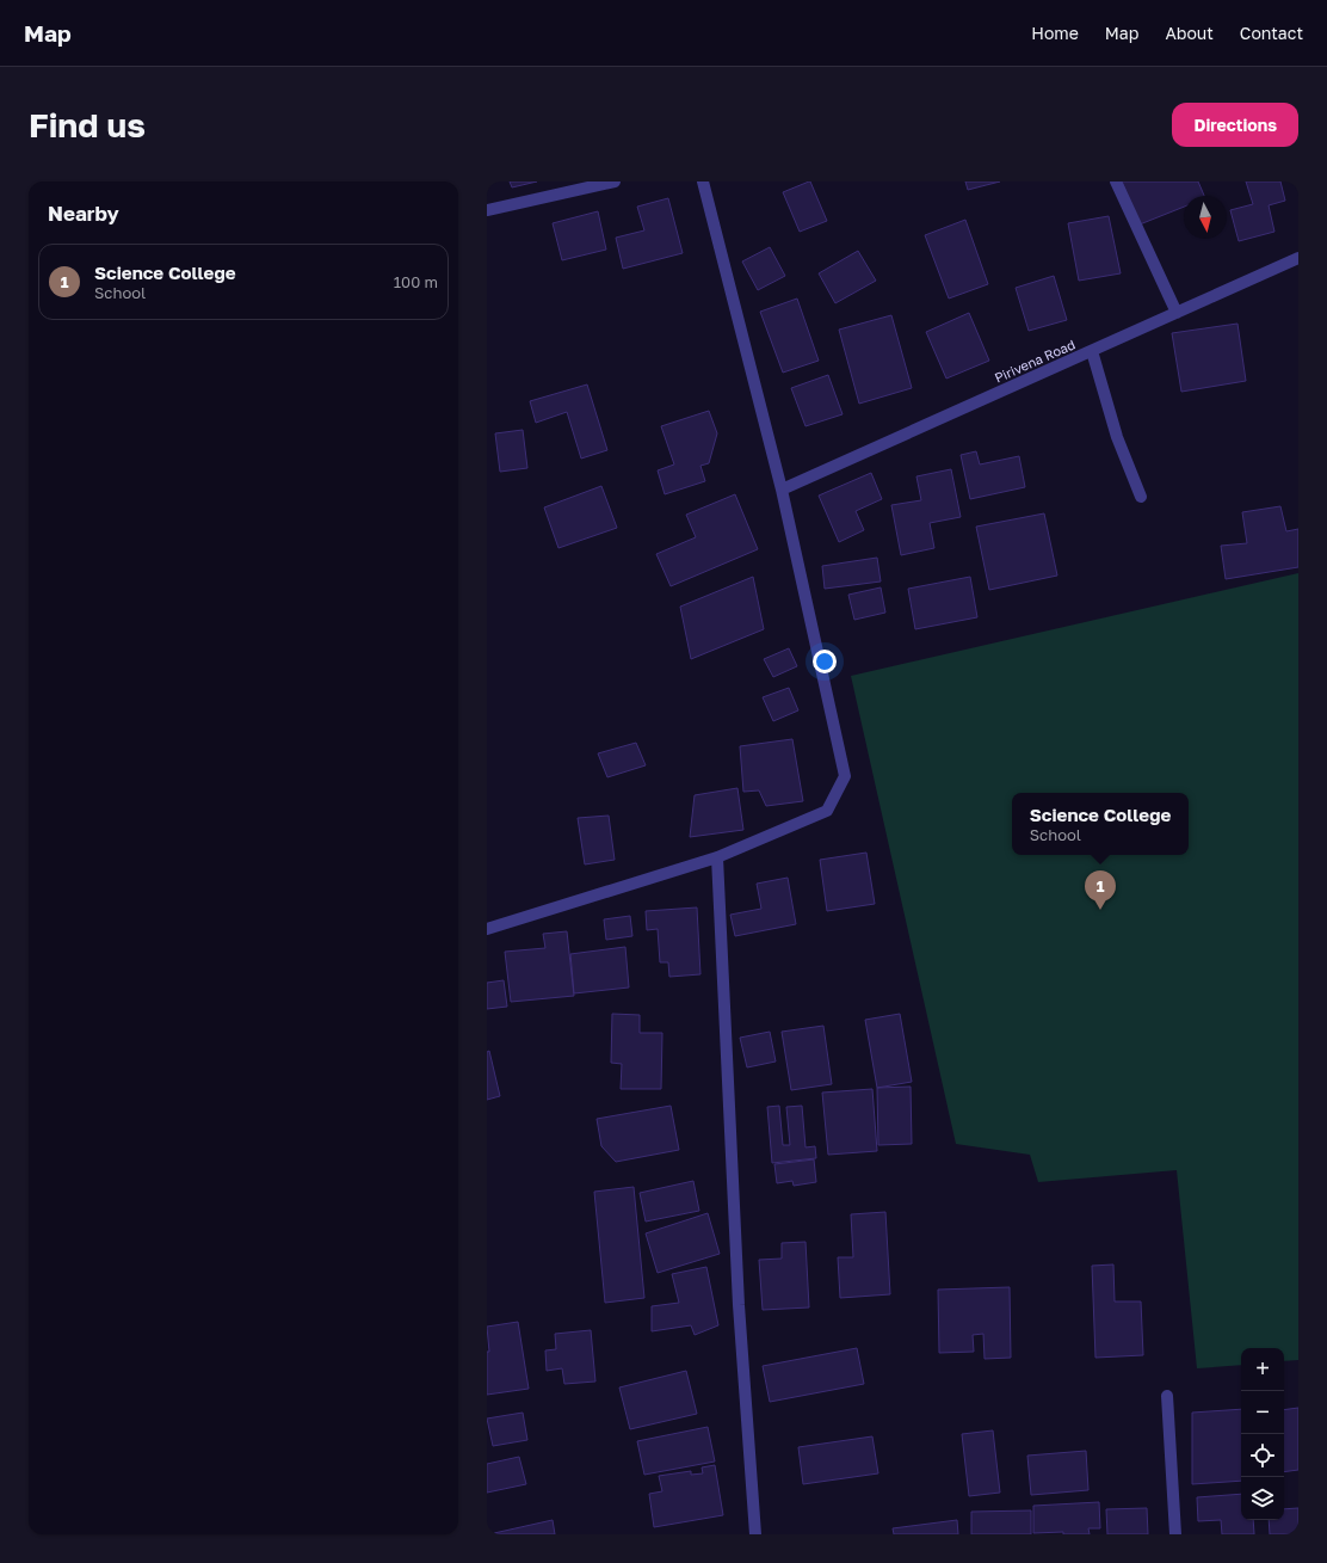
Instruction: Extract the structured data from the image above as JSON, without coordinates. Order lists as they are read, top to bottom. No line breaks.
{"streets":{"street":["Pirivena Road"]},"north":"bottom","page":{"header":"Map","nav":["Home","Map","About","Contact"],"buttons":"Directions","title":"Find us","heading":"Nearby","list":[{"mark":"1","name":"Science College","note":"School","value":"100 m"}],"popup":["Science College","School"],"pins":"1","map_buttons":["+","−"]}}
